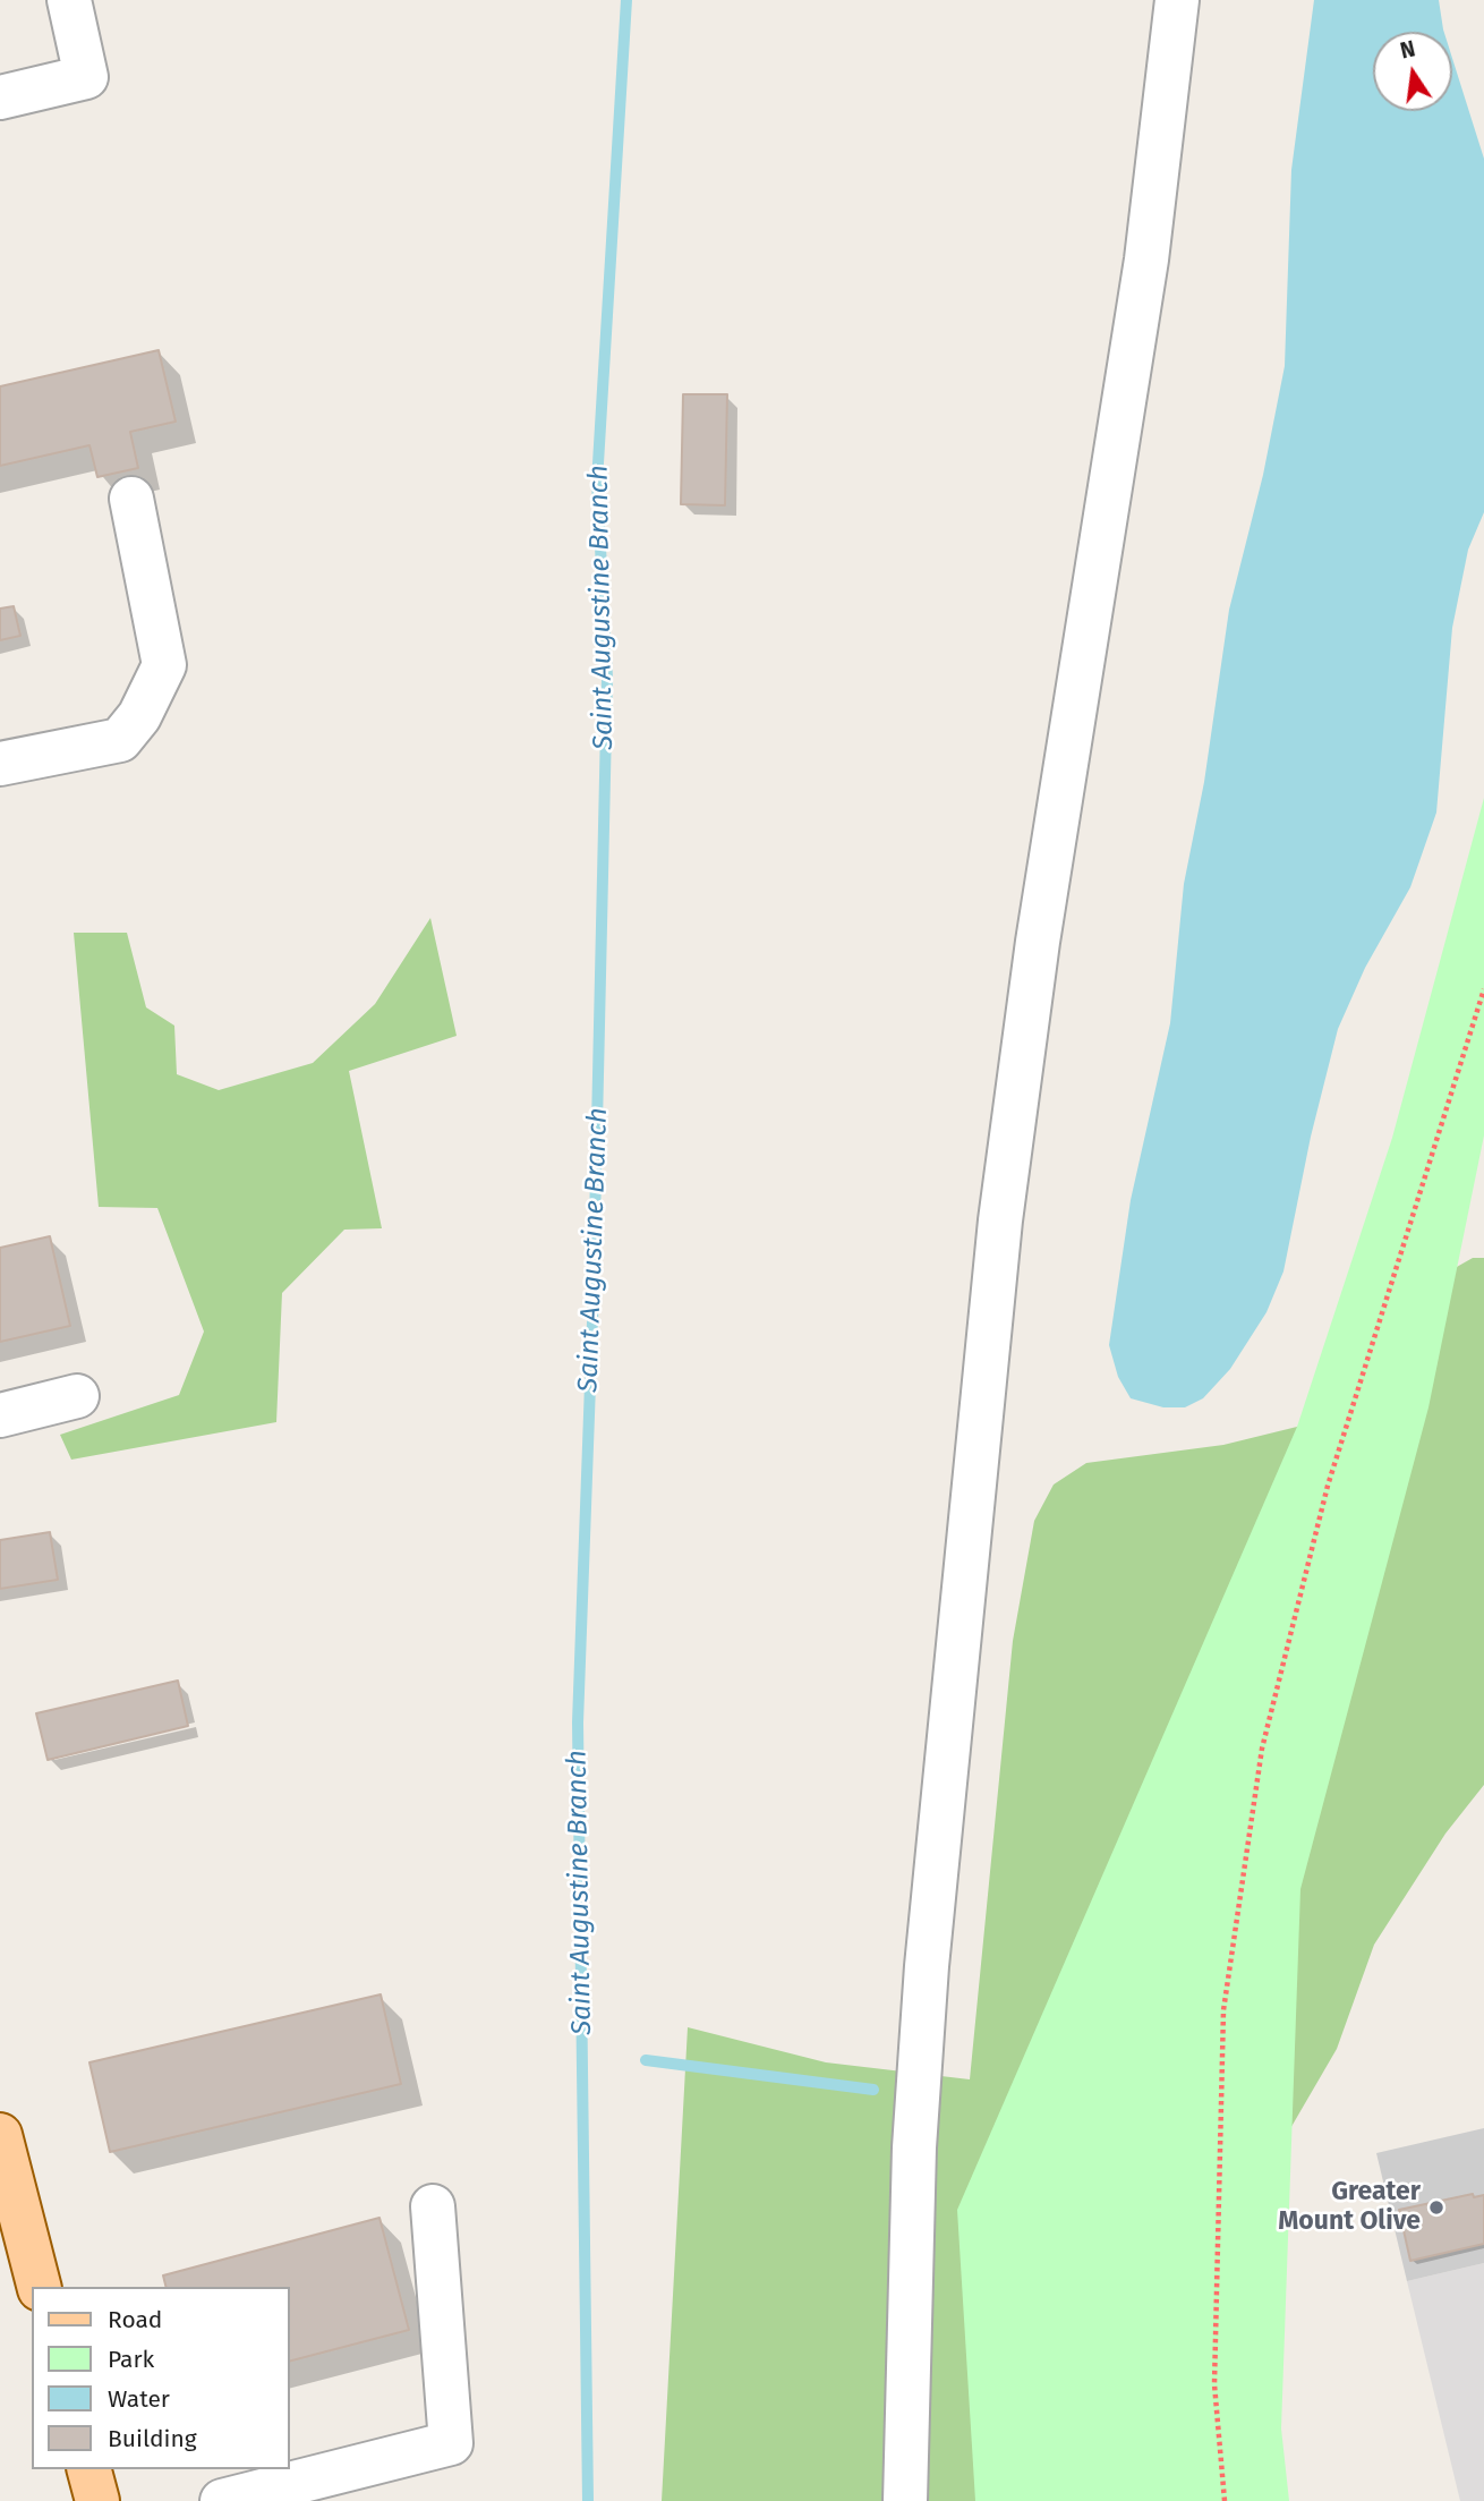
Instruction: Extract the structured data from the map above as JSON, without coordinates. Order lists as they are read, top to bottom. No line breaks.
{"water":["Saint Augustine Branch"],"places":["Greater Mount Olive"],"legend":["Road","Park","Water","Building"],"north":"top"}
